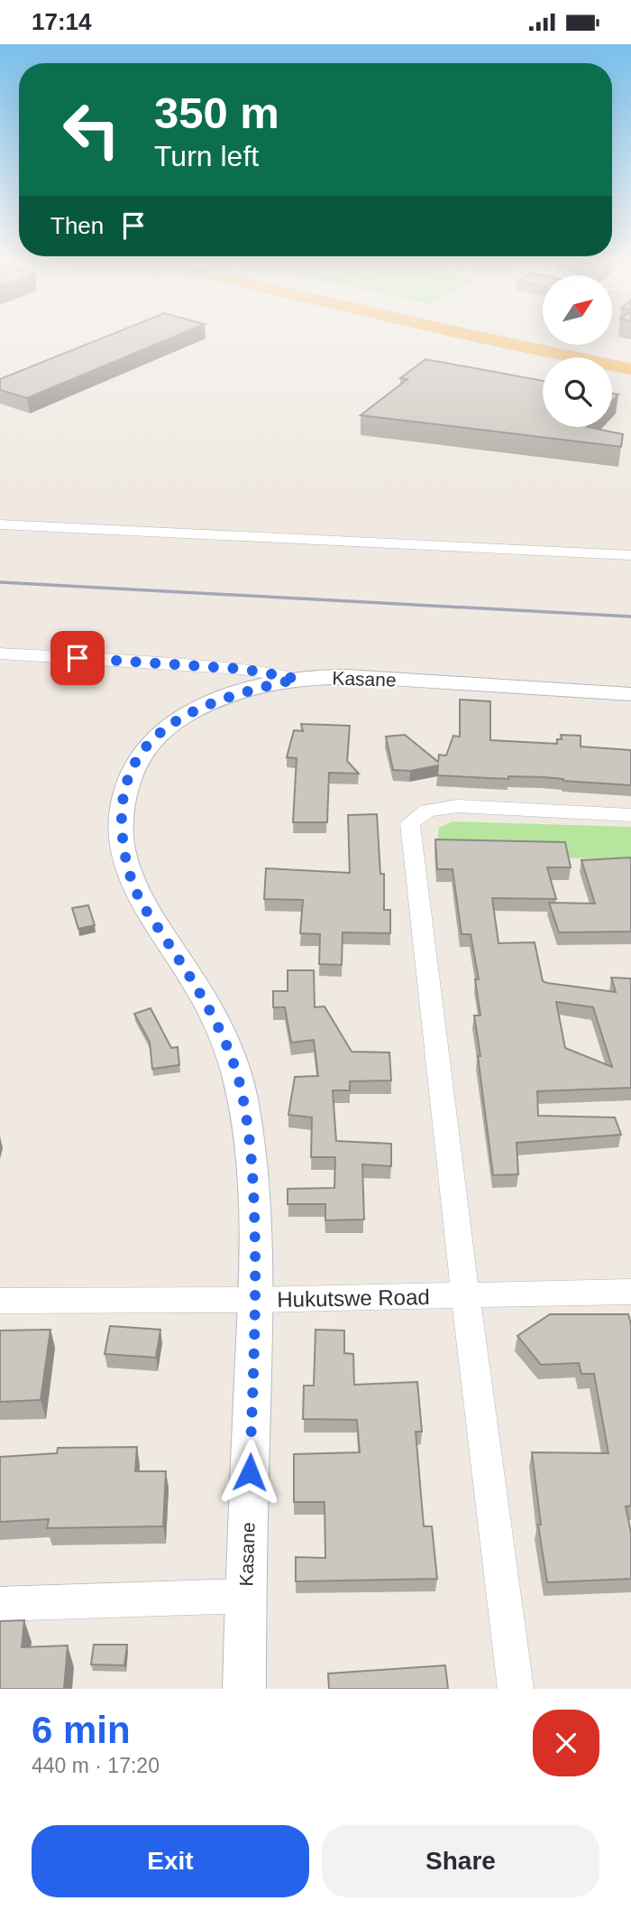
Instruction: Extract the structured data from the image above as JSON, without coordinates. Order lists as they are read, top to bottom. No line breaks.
{"streets":{"street":["Kasane","Hukutswe Road"]},"crossings":[["Kasane","Hukutswe Road"]],"north":"top right","page":{"status":"17:14","turn":["350 m","Turn left"],"then":"Then","heading":["6 min","440 m · 17:20"],"buttons":["Exit","Share"]}}
